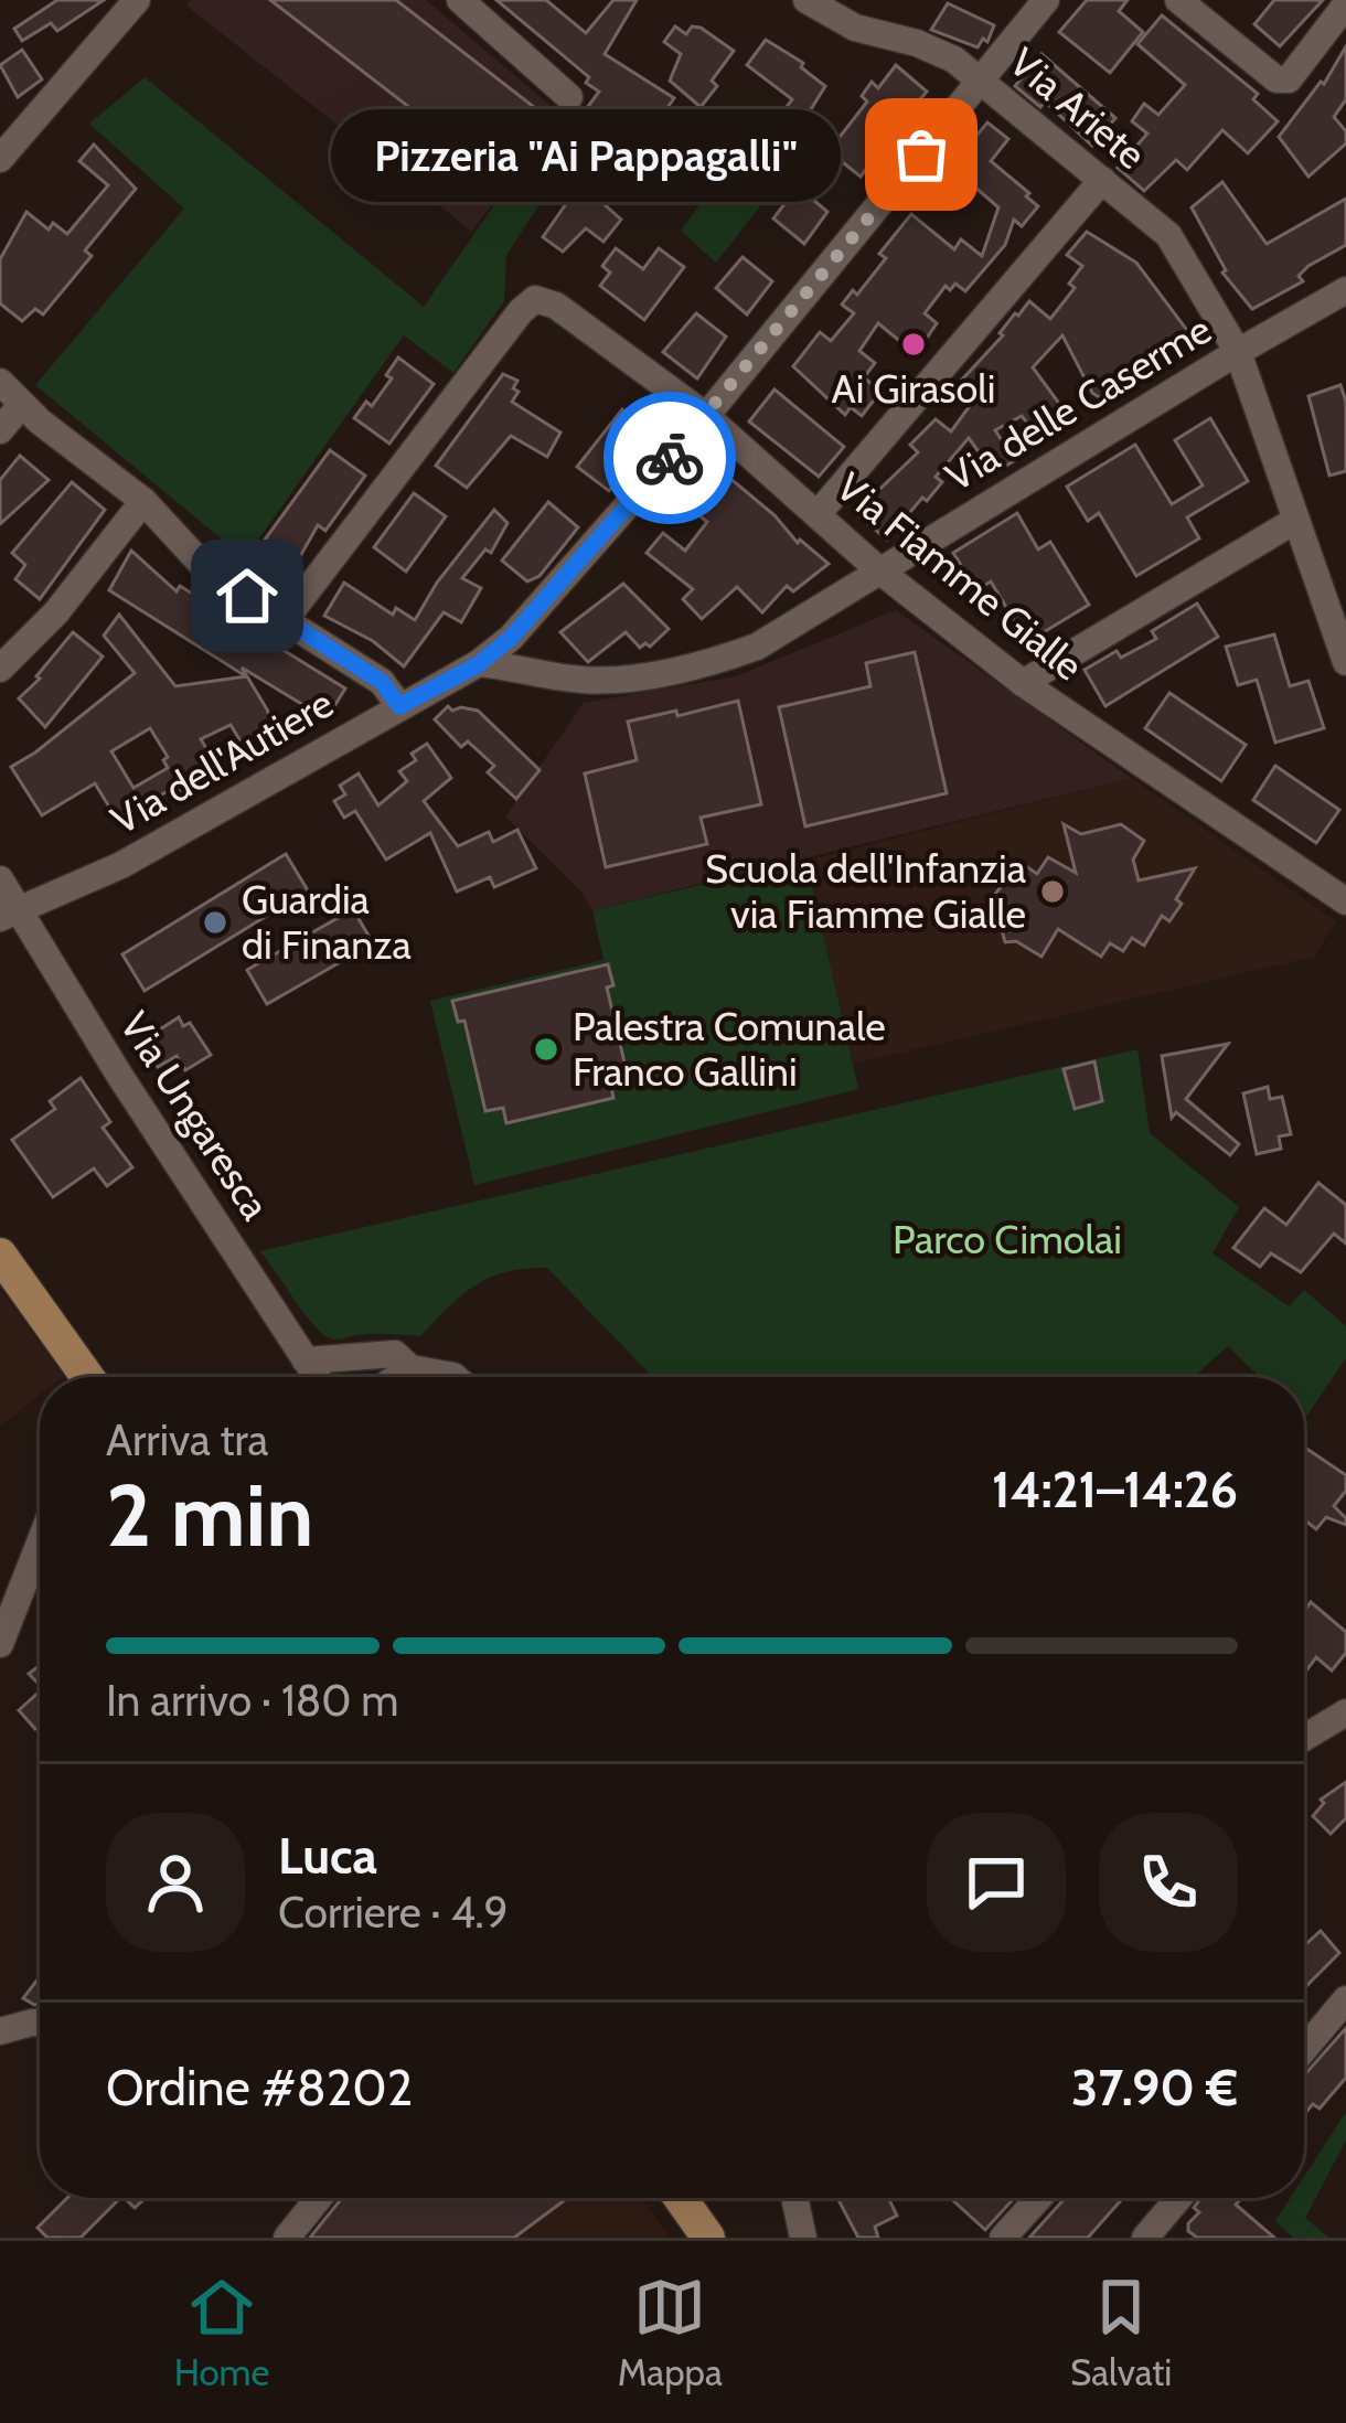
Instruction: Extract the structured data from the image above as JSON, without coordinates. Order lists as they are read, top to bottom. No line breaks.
{"streets":{"street":["Via Ariete","Via delle Caserme","Via Fiamme Gialle","Via dell'Autiere","Via Ungaresca"]},"crossings":[["Via Ariete","Via delle Caserme"],["Via Ariete","Via dell'Autiere"],["Via delle Caserme","Via Fiamme Gialle"],["Via delle Caserme","Via dell'Autiere"],["Via Fiamme Gialle","Via dell'Autiere"],["Via dell'Autiere","Via Ungaresca"]],"parks":["Parco Cimolai"],"places":["Pizzeria \"Ai Pappagalli\"","Ai Girasoli","Scuola dell'Infanzia via Fiamme Gialle","Guardia di Finanza","Palestra Comunale Franco Gallini"],"page":{"bubble":"Pizzeria \"Ai Pappagalli\"","heading":["2 min","Arriva tra","14:21–14:26"],"panel":["Luca","Corriere · 4.9","Ordine #8202","37.90 €"],"bar":"In arrivo · 180 m","tabs":["Home","Mappa","Salvati"]}}
